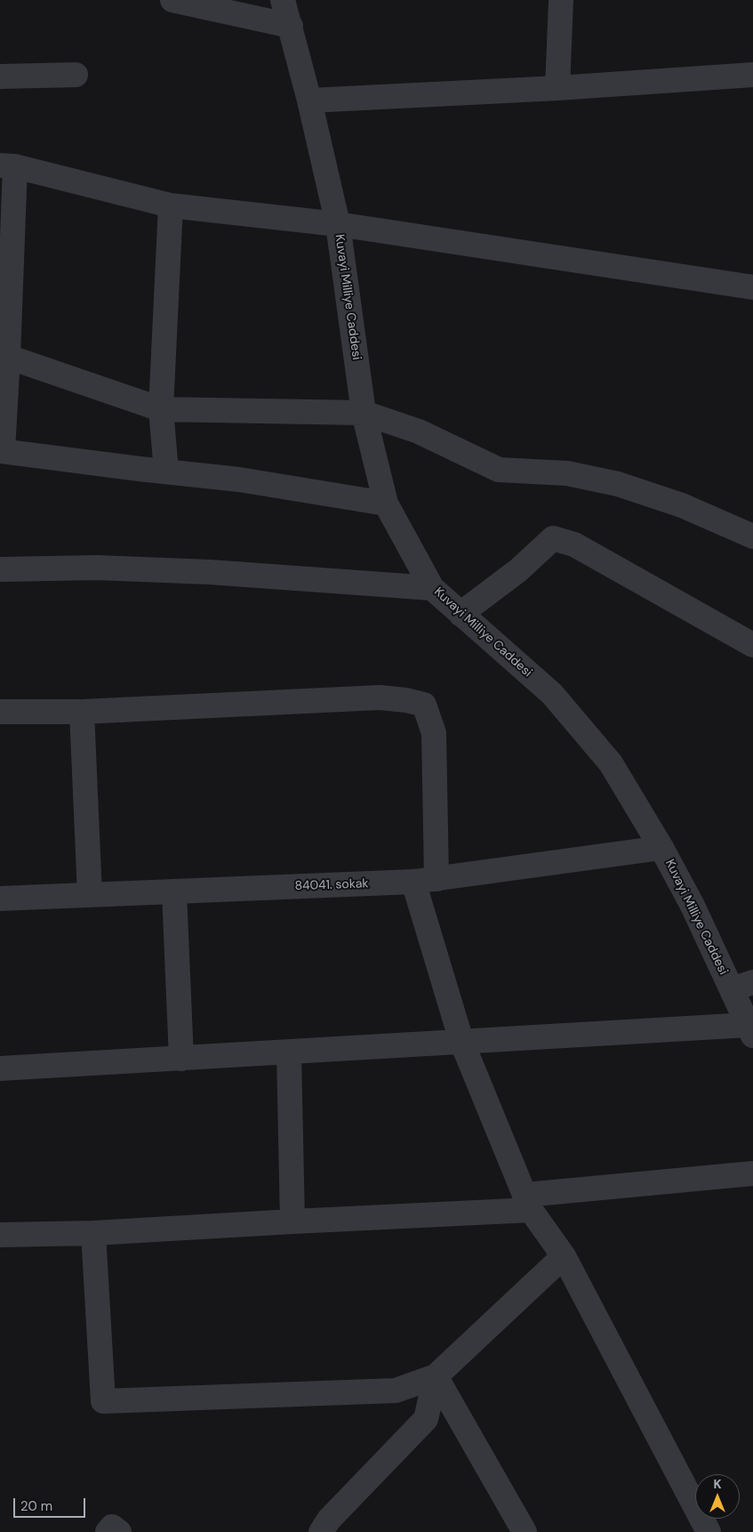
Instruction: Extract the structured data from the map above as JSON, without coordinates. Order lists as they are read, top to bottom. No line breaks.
{"streets":{"street":["Kuvayi Milliye Caddesi","84041. sokak"]},"crossings":[["Kuvayi Milliye Caddesi","84041. sokak"]],"scale_bar":"20 m","north":"top"}
